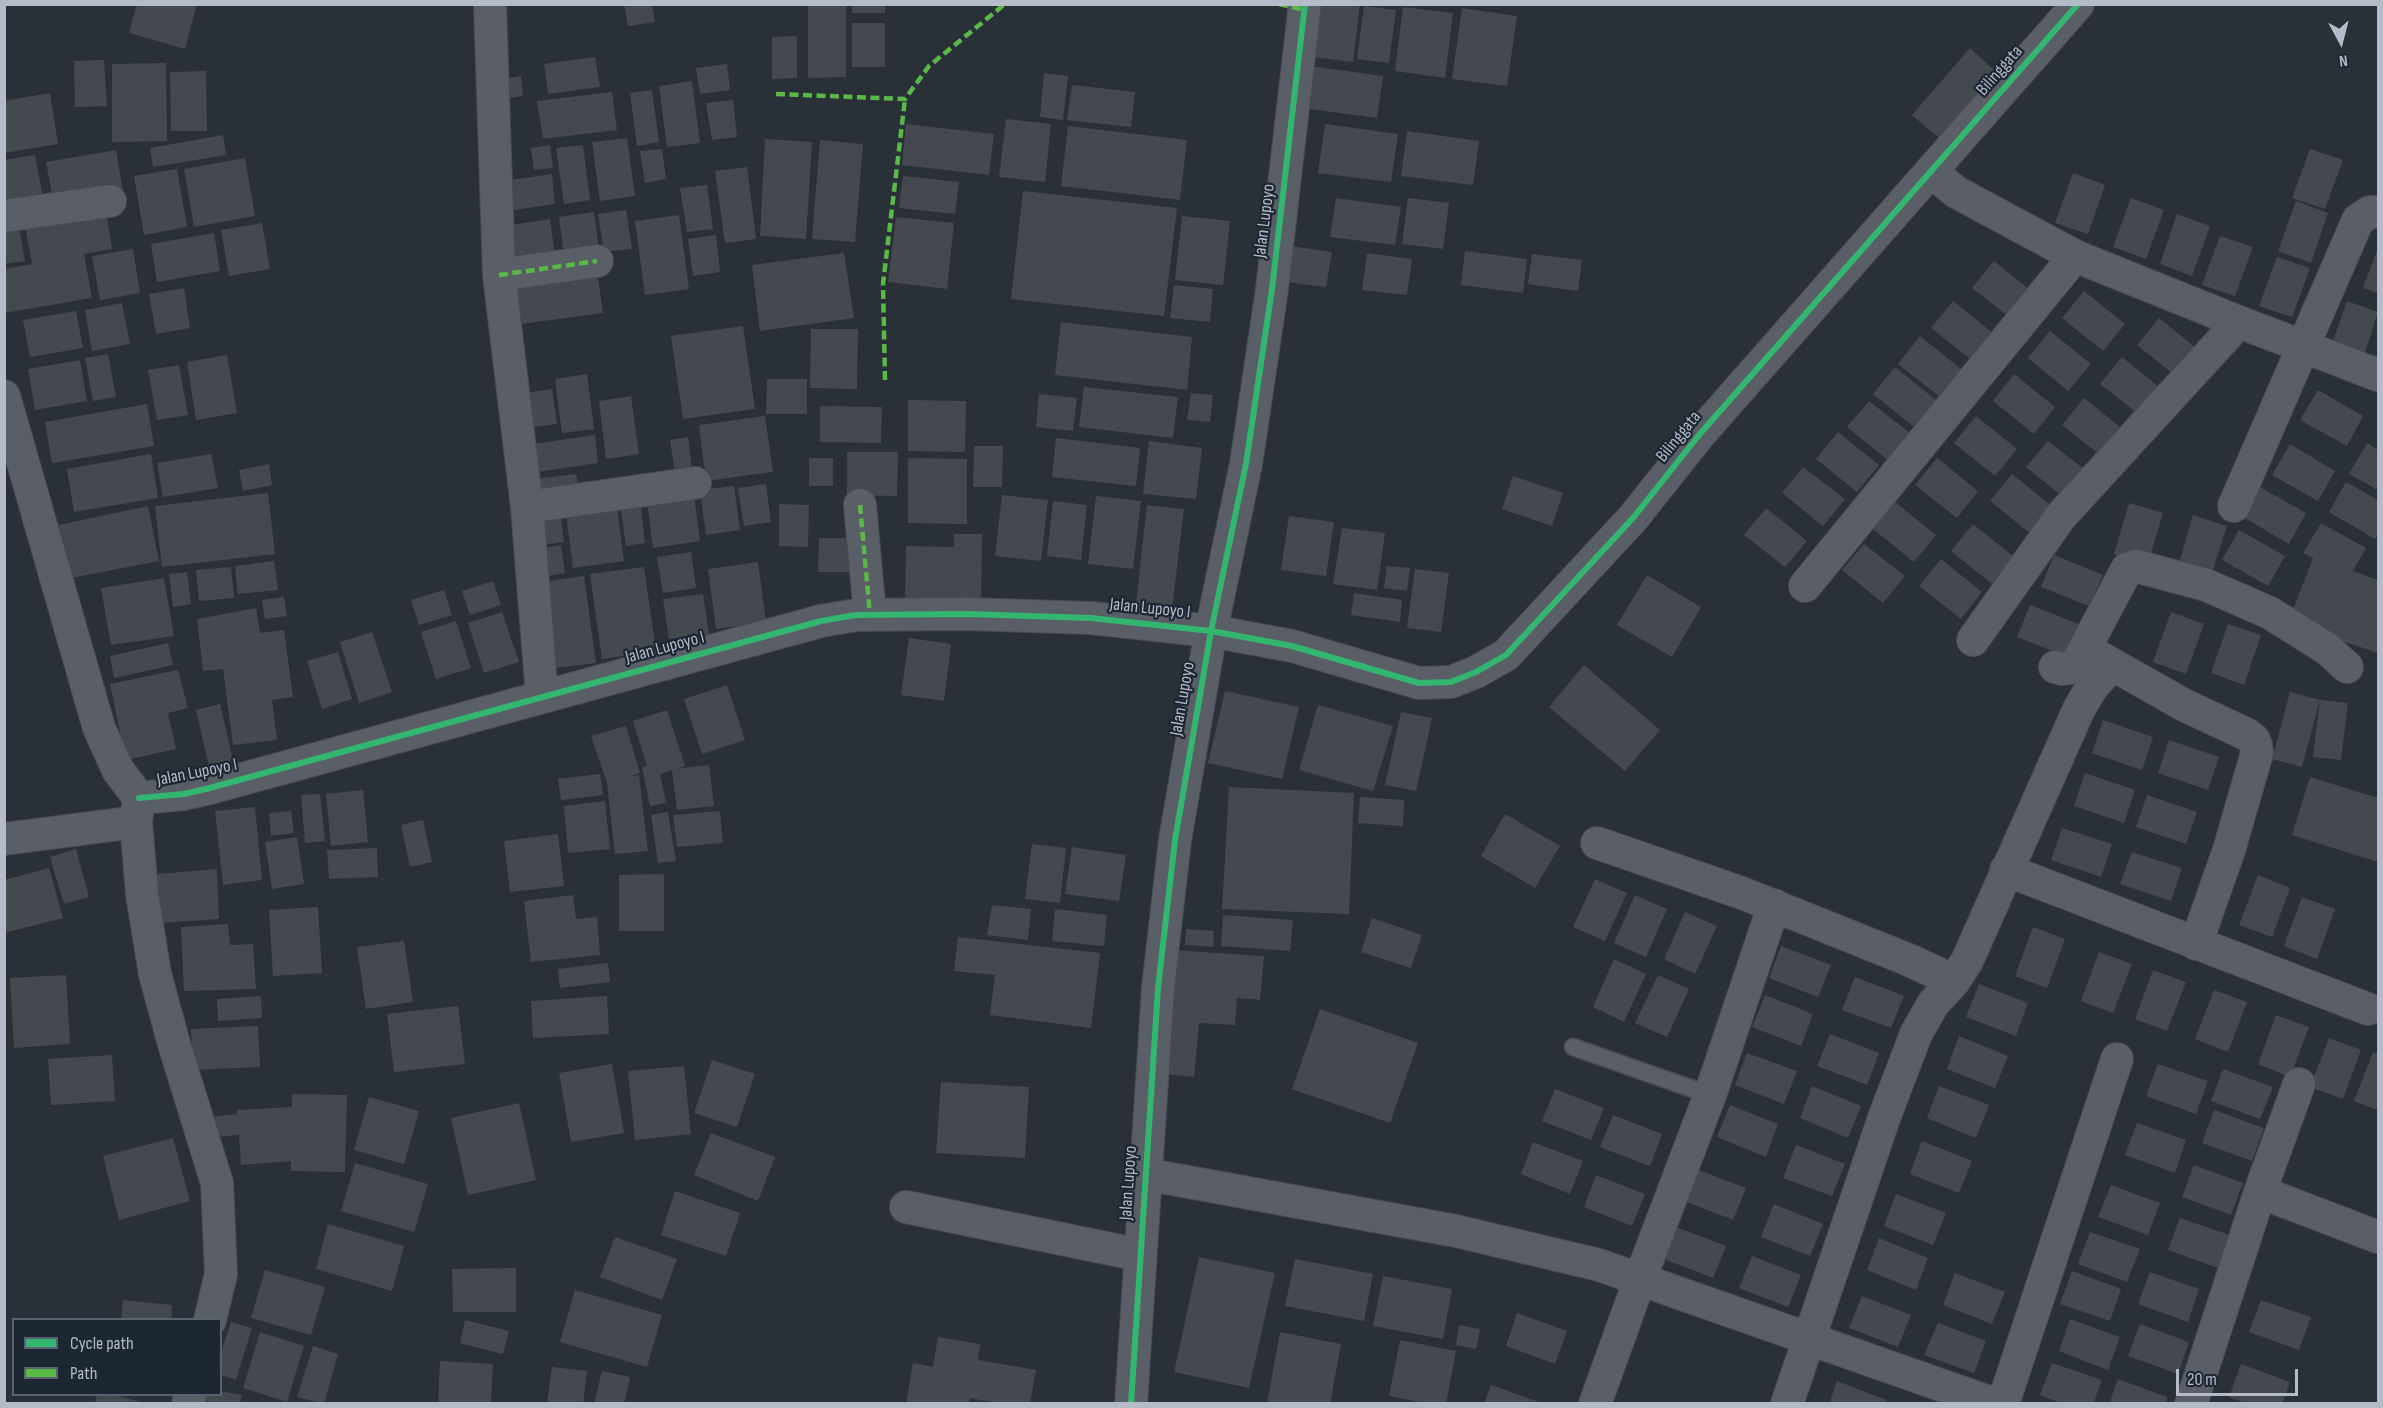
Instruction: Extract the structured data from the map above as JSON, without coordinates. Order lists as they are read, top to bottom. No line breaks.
{"streets":{"street":["Bilinggata","Jalan Lupoyo","Jalan Lupoyo I"]},"crossings":[["Bilinggata","Jalan Lupoyo"],["Bilinggata","Jalan Lupoyo I"],["Jalan Lupoyo","Jalan Lupoyo I"]],"legend":["Cycle path","Path"],"scale_bar":"20 m","north":"bottom"}
